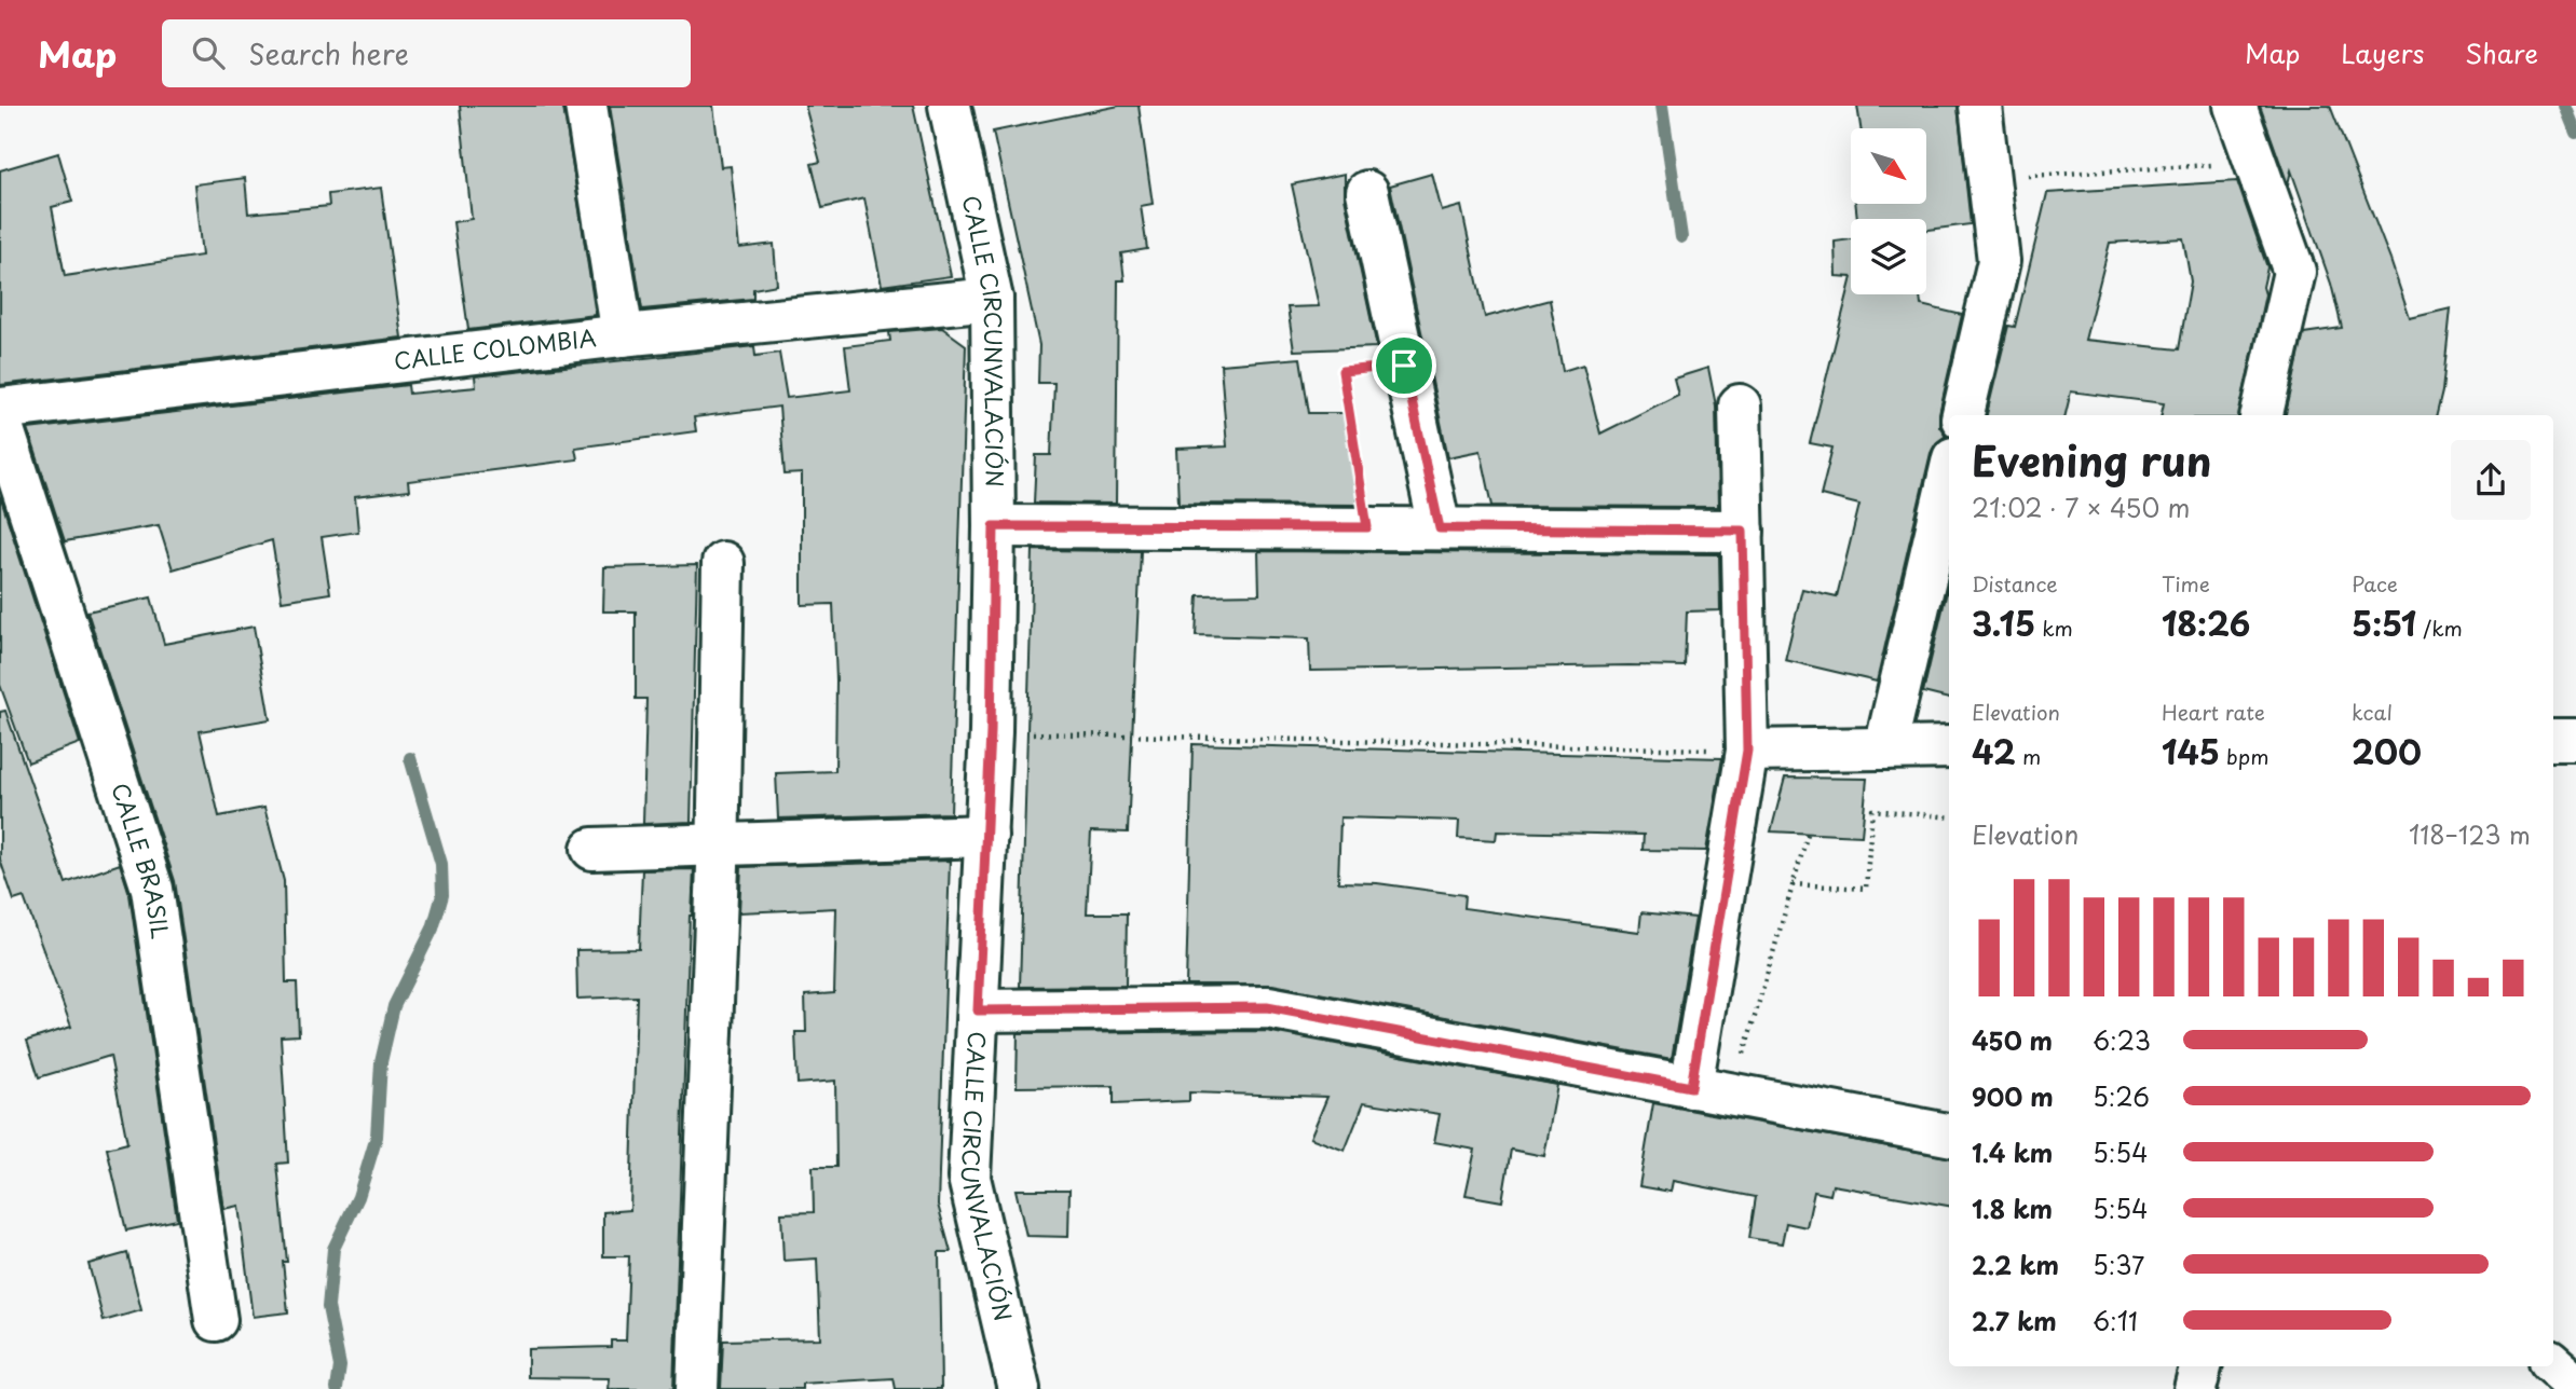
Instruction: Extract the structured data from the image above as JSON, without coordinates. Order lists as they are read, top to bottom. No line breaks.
{"streets":{"street":["CALLE CIRCUNVALACIÓN","CALLE COLOMBIA","CALLE BRASIL"]},"crossings":[["CALLE CIRCUNVALACIÓN","CALLE COLOMBIA"]],"north":"bottom right","page":{"header":"Map","search":"Search here","nav":["Map","Layers","Share"],"heading":["Evening run","21:02 · 7 × 450 m"],"stats":[["Distance","3.15 km"],["Time","18:26"],["Pace","5:51 /km"],["Elevation","42 m"],["Heart rate","145 bpm"],["kcal","200"]],"chart":["Elevation","118–123 m"],"list":[{"name":"450 m","note":"6:23"},{"name":"900 m","note":"5:26"},{"name":"1.4 km","note":"5:54"},{"name":"1.8 km","note":"5:54"},{"name":"2.2 km","note":"5:37"},{"name":"2.7 km","note":"6:11"}]}}
